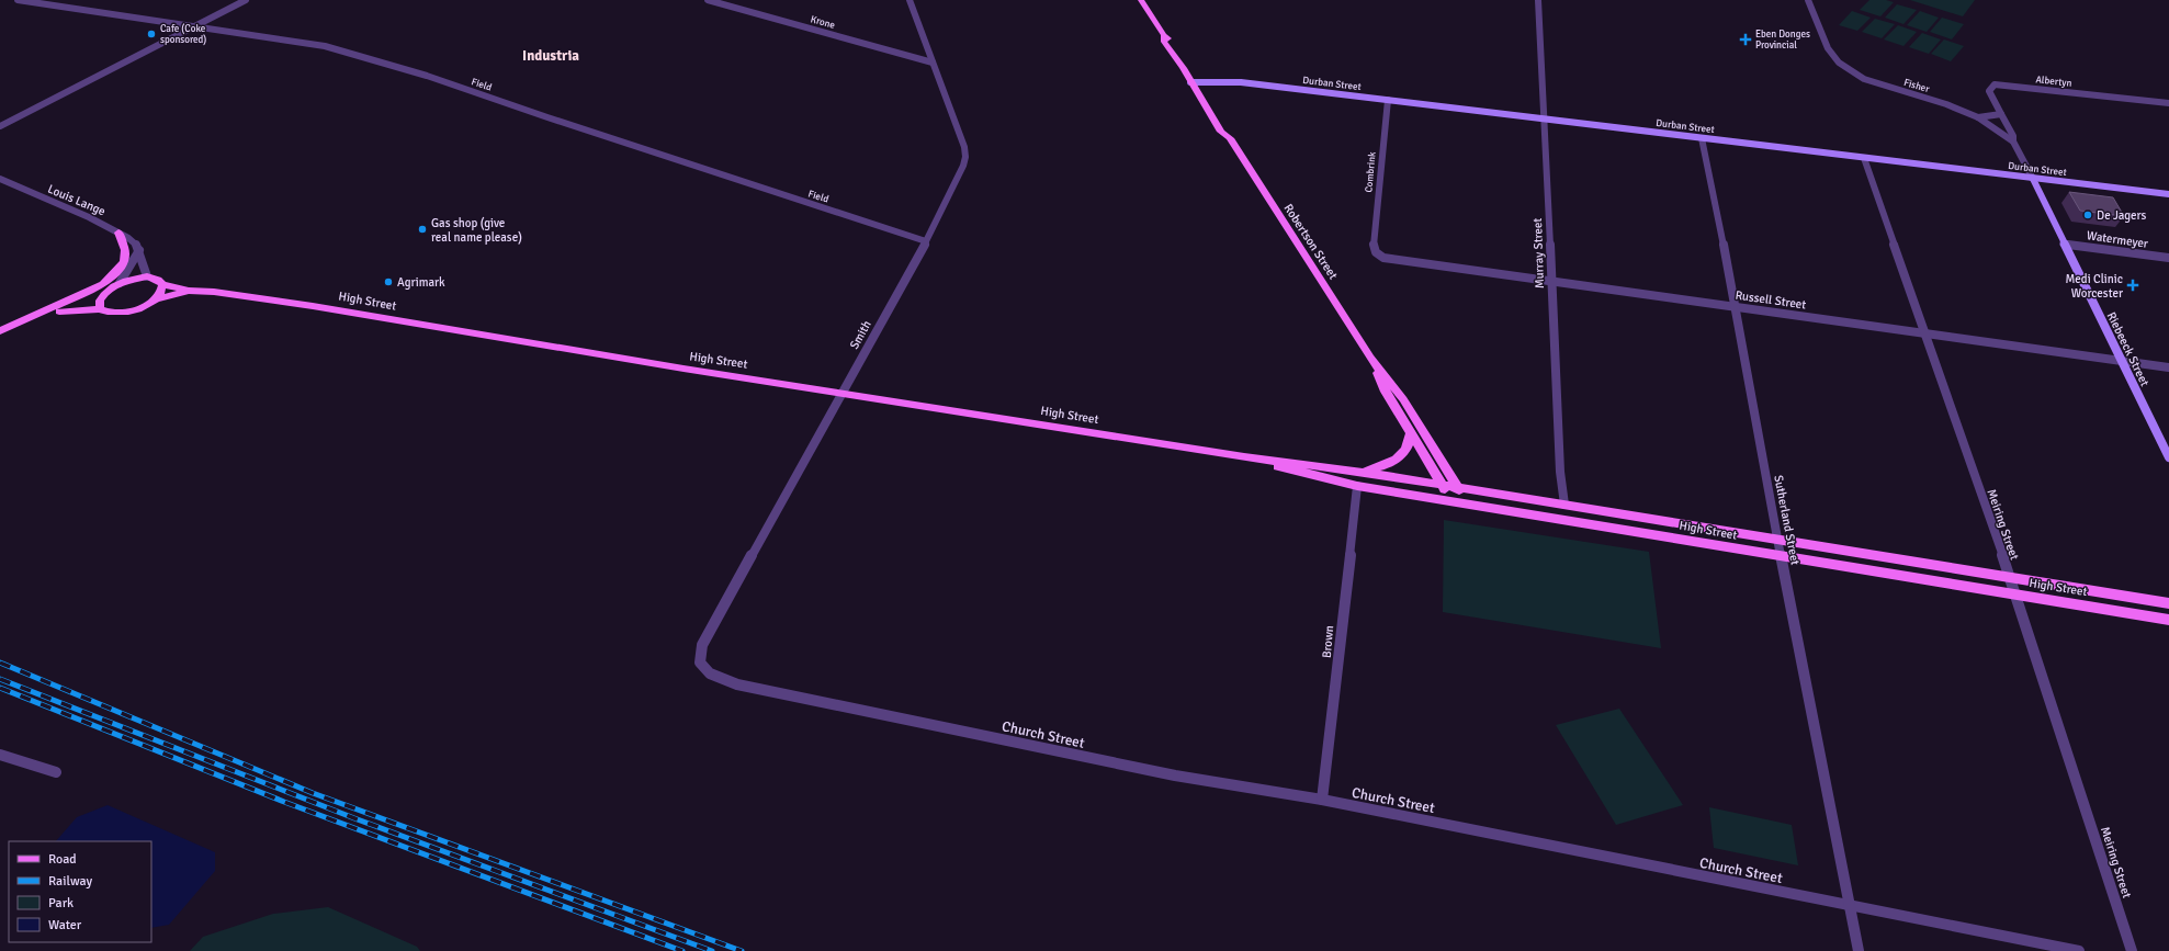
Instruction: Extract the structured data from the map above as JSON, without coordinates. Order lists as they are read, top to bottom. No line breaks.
{"streets":{"main road":["Robertson Street","High Street"],"street":["Krone","Albertyn","Durban Street","Field","Fisher","Combrink","Louis Lange","Watermeyer","Murray Street","Russell Street","Smith","Riebeeck Street","Sutherland Street","Meiring Street","Brown","Church Street"]},"crossings":[["Krone","Smith"],["Durban Street","Fisher"],["Durban Street","Combrink"],["Durban Street","Robertson Street"],["Durban Street","Murray Street"],["Durban Street","Riebeeck Street"],["Durban Street","Sutherland Street"],["Durban Street","Meiring Street"],["Field","Smith"],["Fisher","Riebeeck Street"],["Combrink","Russell Street"],["Watermeyer","Riebeeck Street"],["Robertson Street","High Street"],["Murray Street","Russell Street"],["Murray Street","High Street"],["Russell Street","Riebeeck Street"],["Russell Street","Sutherland Street"],["Russell Street","Meiring Street"],["High Street","Smith"],["High Street","Sutherland Street"],["High Street","Meiring Street"],["High Street","Brown"],["Smith","Church Street"],["Sutherland Street","Church Street"],["Brown","Church Street"]],"districts":["Industria"],"places":{"other":["Cafe (Coke sponsored)","De Jagers","Gas shop (give real name please)","Agrimark"],"health":["Eben Donges Provincial","Medi Clinic Worcester"]},"legend":["Road","Railway","Park","Water"]}
